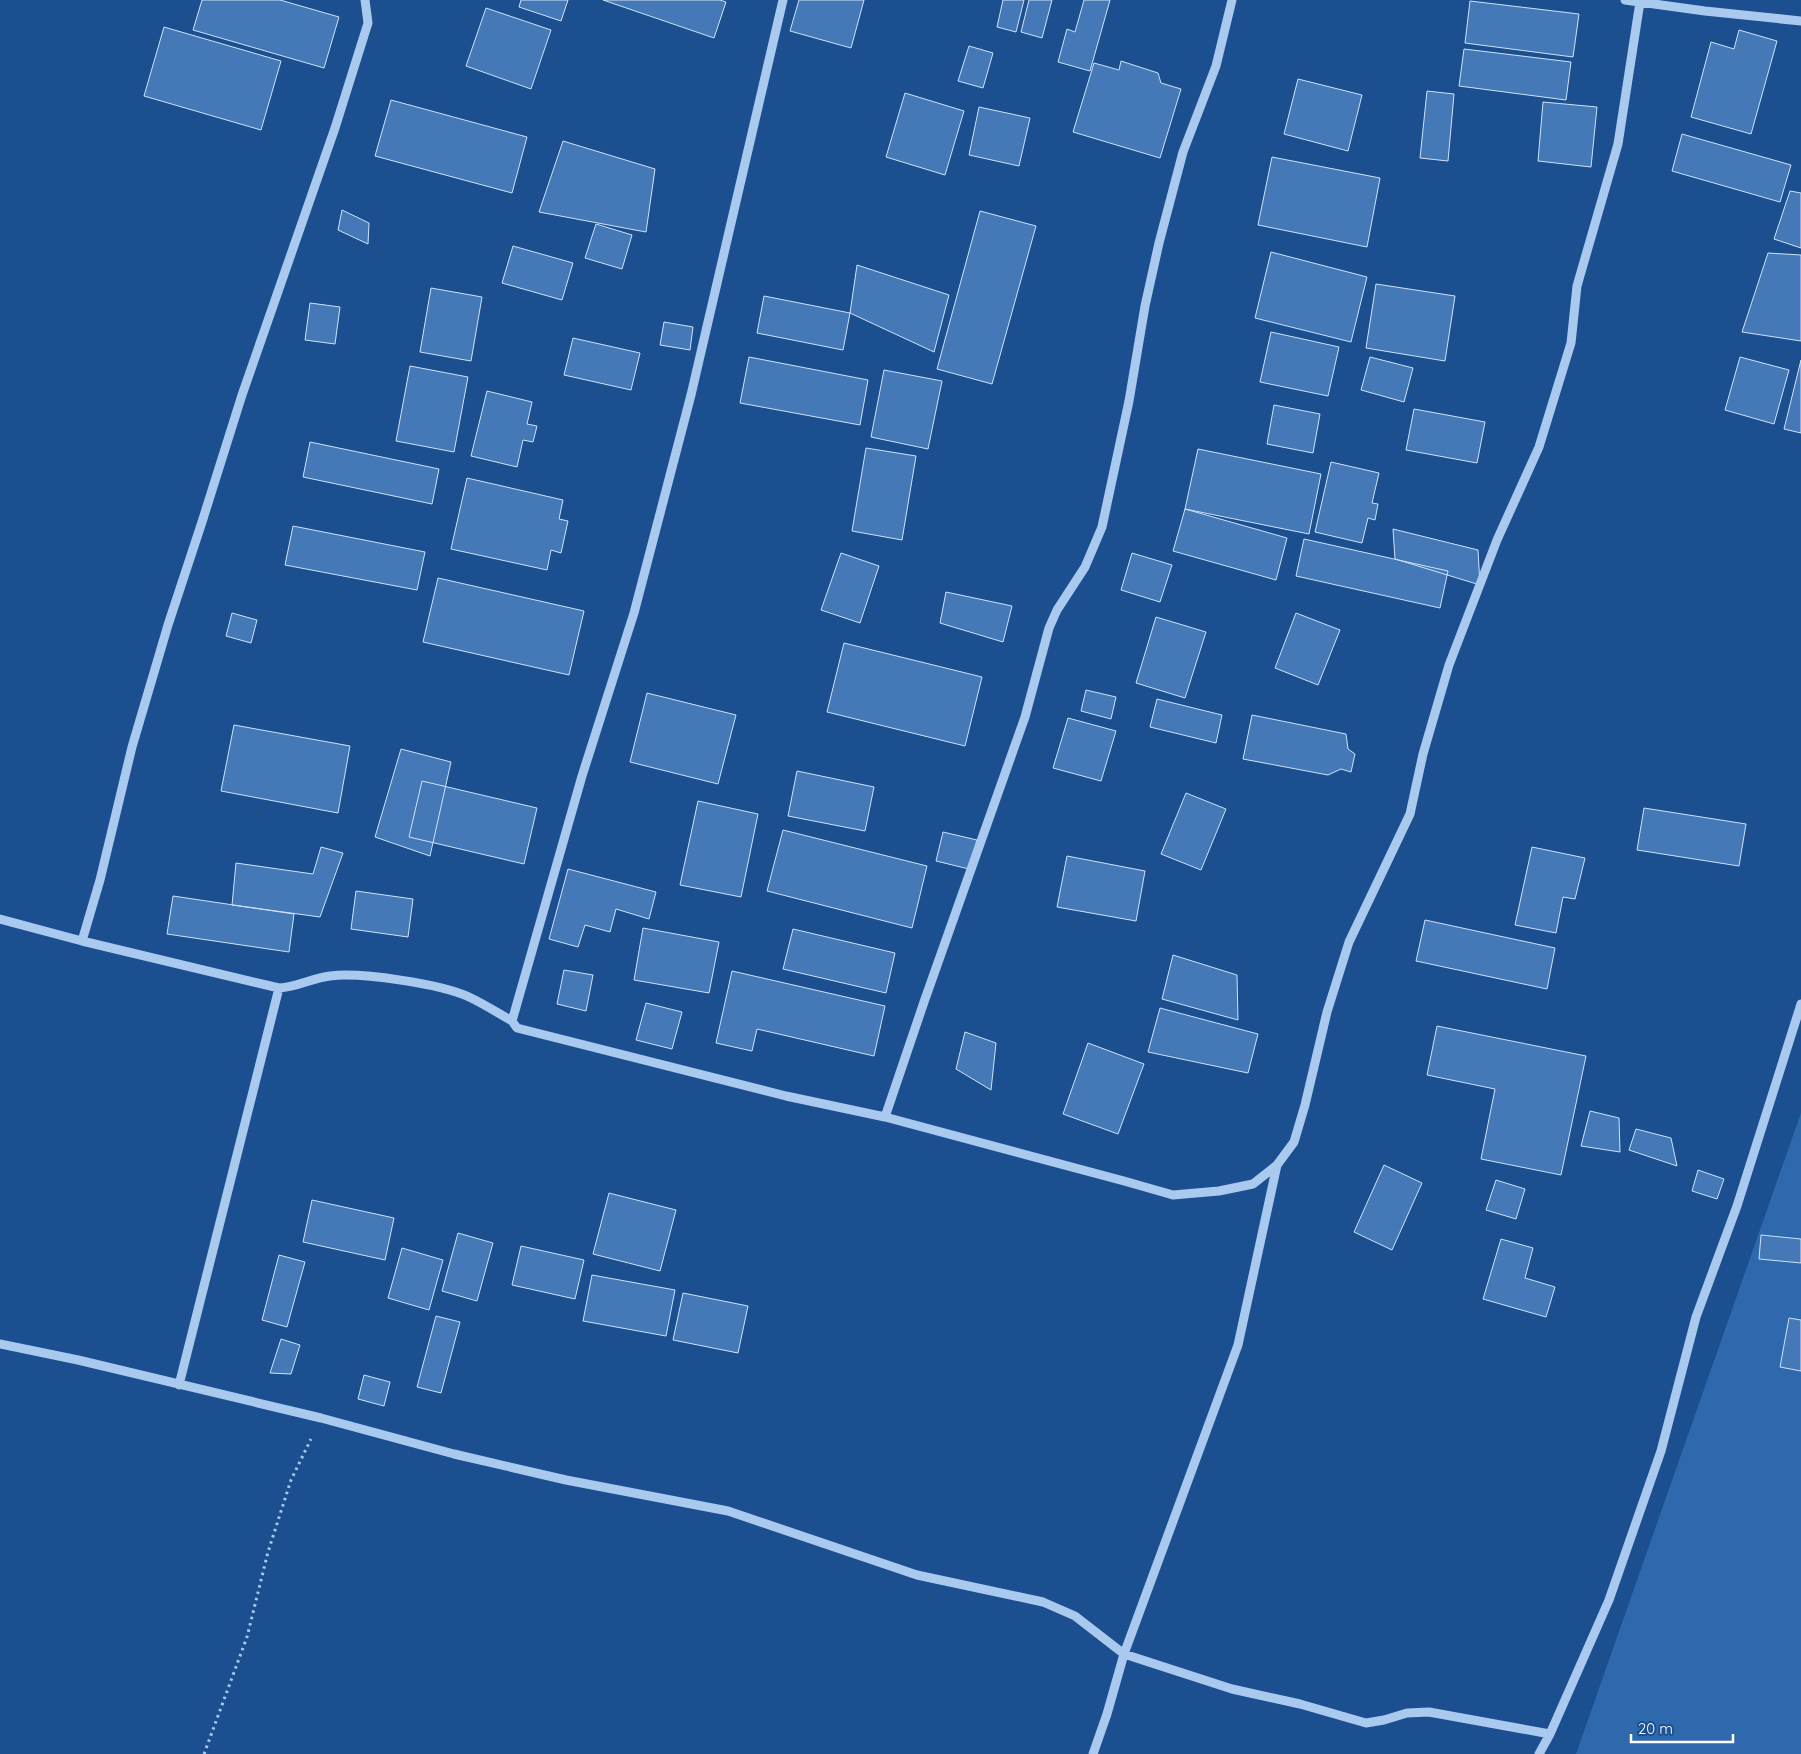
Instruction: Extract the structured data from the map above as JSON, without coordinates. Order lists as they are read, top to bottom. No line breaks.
{"scale_bar":"20 m"}
